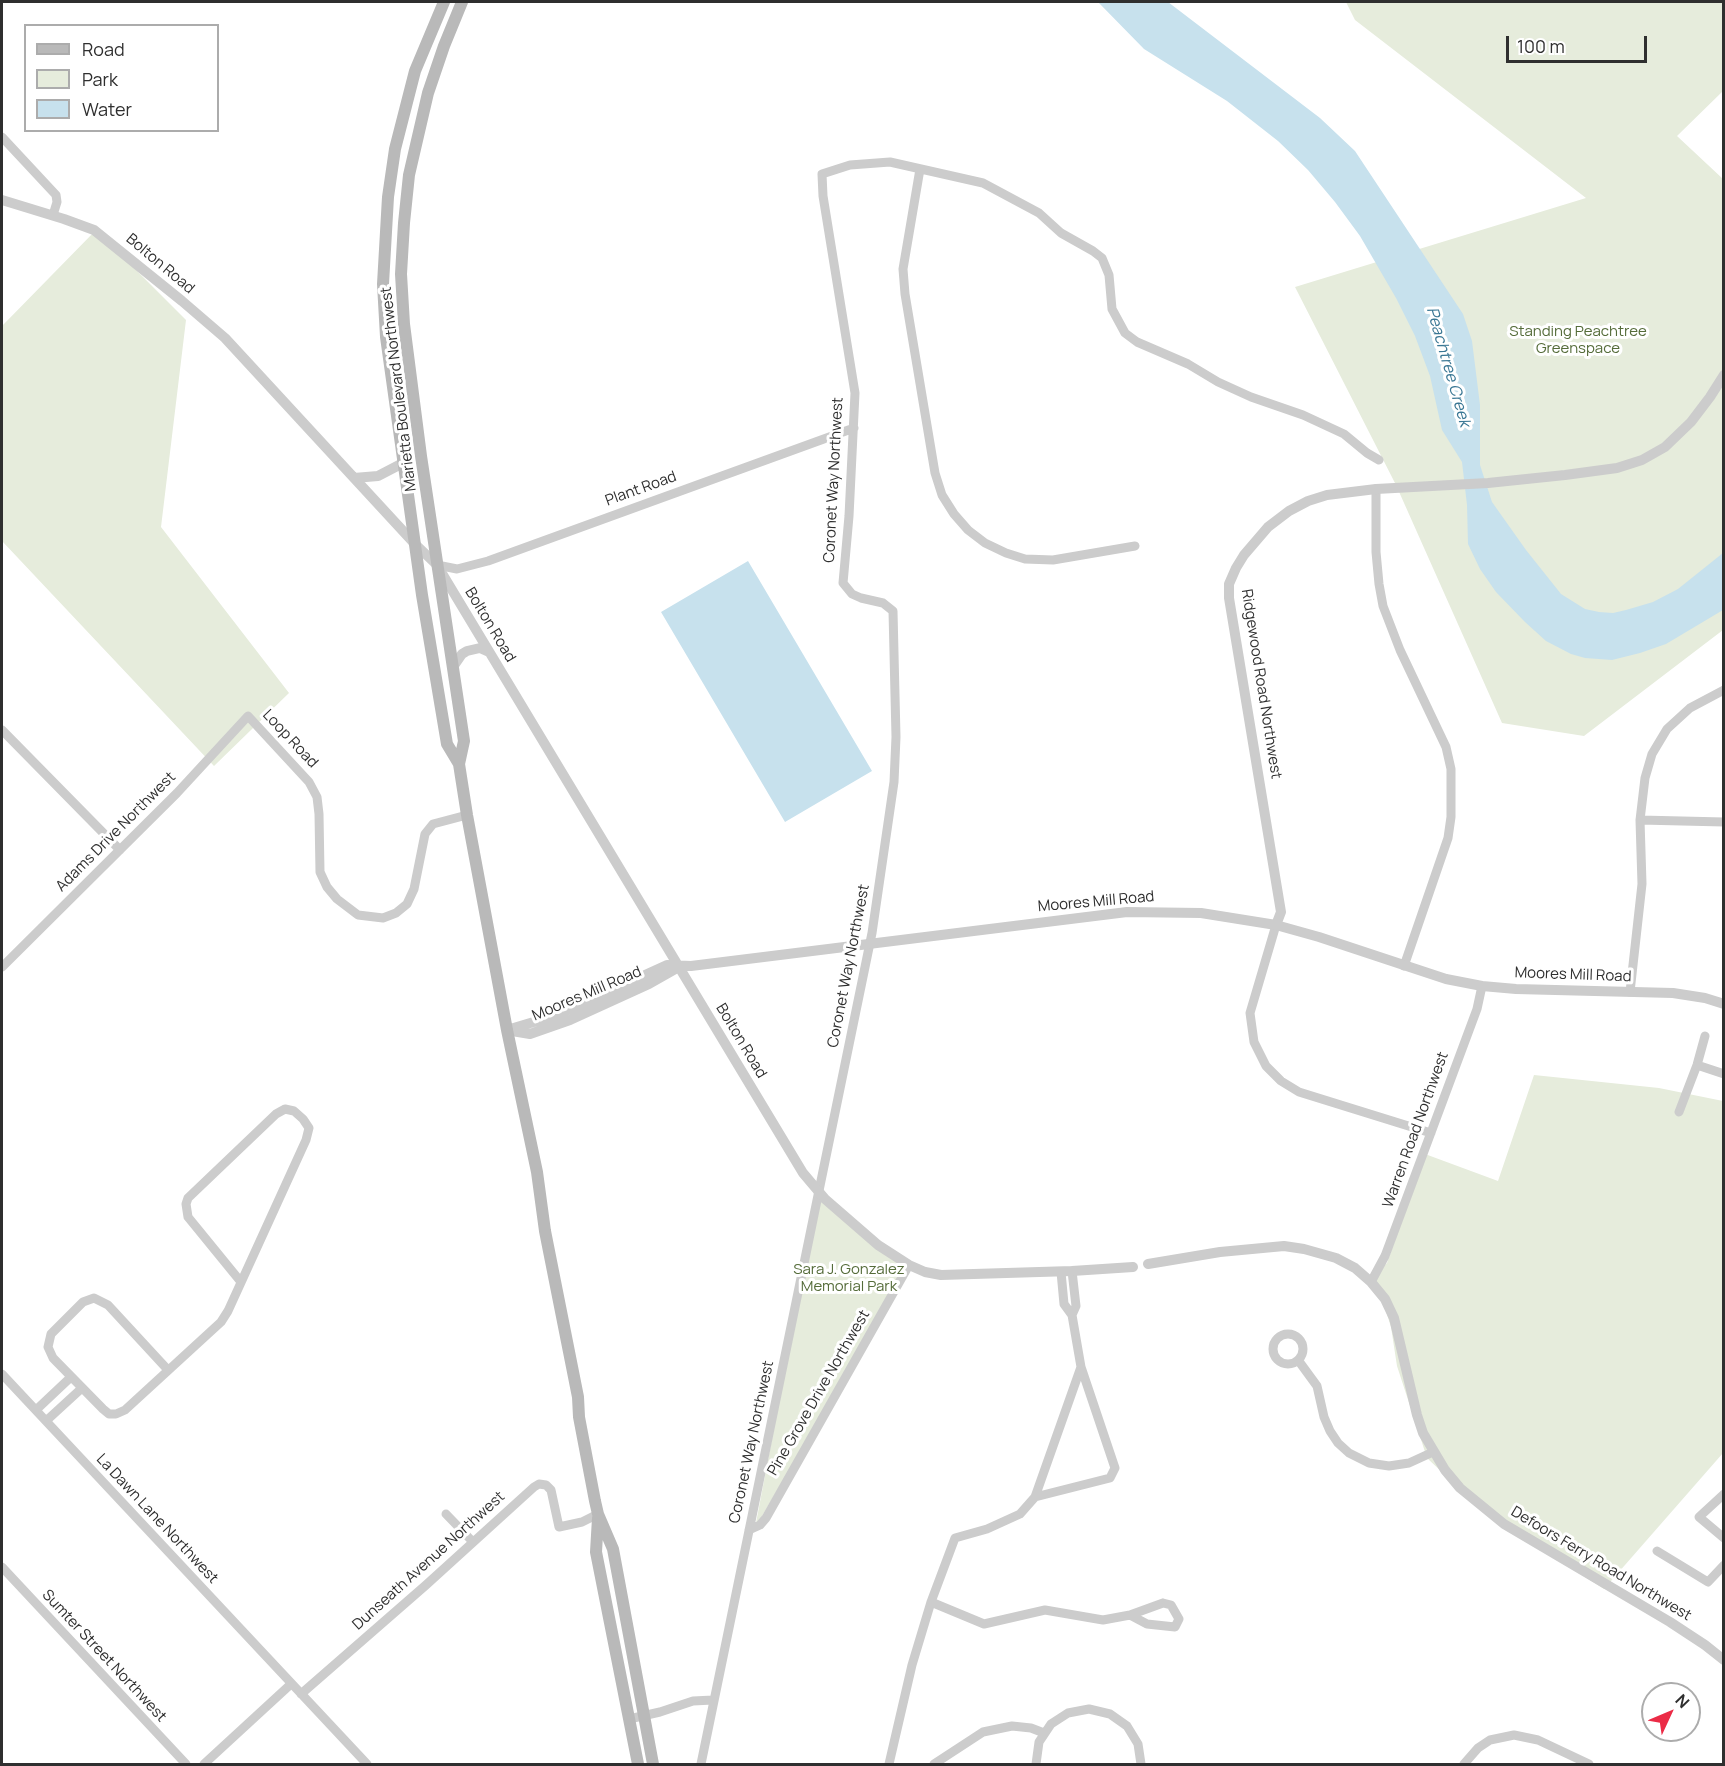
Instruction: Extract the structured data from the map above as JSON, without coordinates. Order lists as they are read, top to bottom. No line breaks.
{"streets":{"main road":["Marietta Boulevard Northwest"],"street":["Bolton Road","Coronet Way Northwest","Plant Road","Ridgewood Road Northwest","Loop Road","Adams Drive Northwest","Moores Mill Road","Warren Road Northwest","Pine Grove Drive Northwest","La Dawn Lane Northwest","Dunseath Avenue Northwest","Defoors Ferry Road Northwest","Sumter Street Northwest"]},"crossings":[["Bolton Road","Marietta Boulevard Northwest"],["Bolton Road","Coronet Way Northwest"],["Bolton Road","Plant Road"],["Bolton Road","Moores Mill Road"],["Marietta Boulevard Northwest","Plant Road"],["Coronet Way Northwest","Plant Road"],["Coronet Way Northwest","Moores Mill Road"],["Coronet Way Northwest","Pine Grove Drive Northwest"],["Ridgewood Road Northwest","Moores Mill Road"],["Ridgewood Road Northwest","Warren Road Northwest"],["Loop Road","Adams Drive Northwest"],["Moores Mill Road","Warren Road Northwest"],["Warren Road Northwest","Defoors Ferry Road Northwest"],["La Dawn Lane Northwest","Dunseath Avenue Northwest"]],"water":["Peachtree Creek"],"parks":["Standing Peachtree Greenspace","Sara J. Gonzalez Memorial Park"],"legend":["Road","Park","Water"],"scale_bar":"100 m","north":"top right"}
